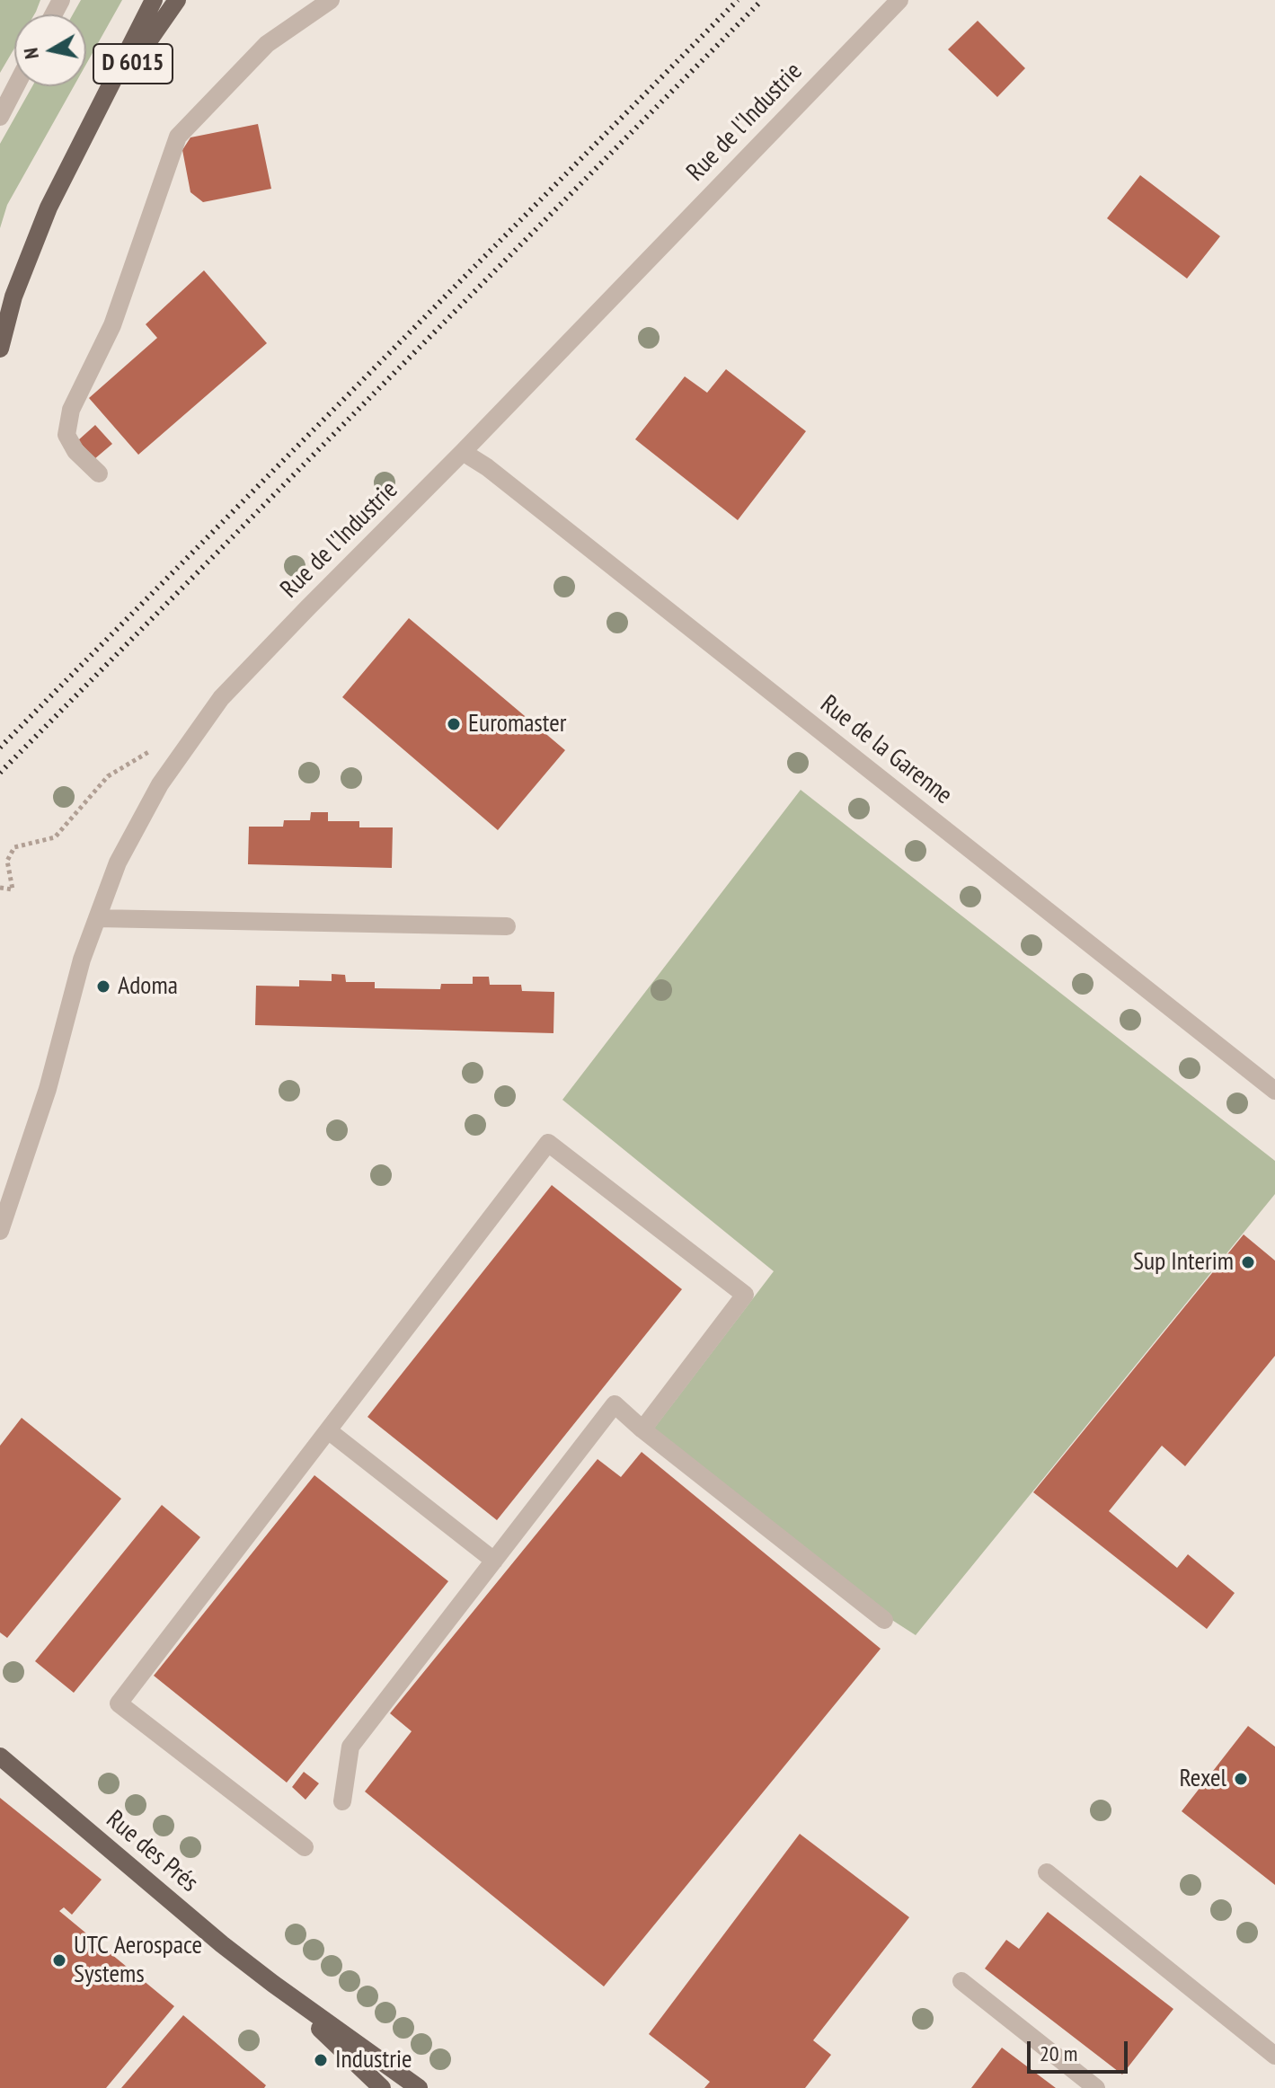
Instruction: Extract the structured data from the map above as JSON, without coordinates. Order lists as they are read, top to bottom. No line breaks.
{"streets":{"main road":["D 6015","Rue des Prés"],"street":["Rue de l'Industrie","Rue de la Garenne"]},"crossings":[["Rue de l'Industrie","Rue de la Garenne"]],"places":["Euromaster","Adoma","Sup Interim","Rexel","UTC Aerospace Systems","Industrie"],"scale_bar":"20 m","north":"left"}
